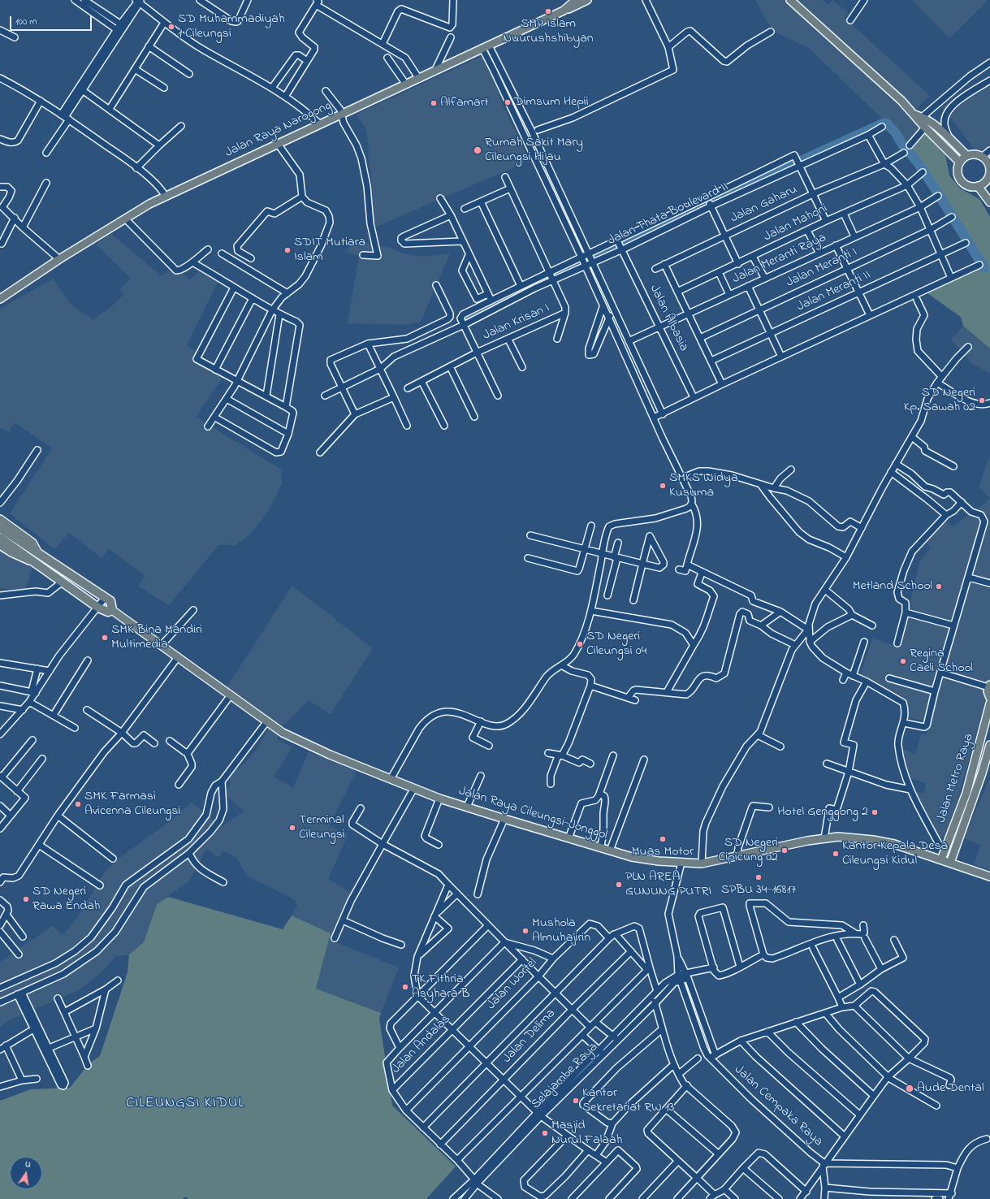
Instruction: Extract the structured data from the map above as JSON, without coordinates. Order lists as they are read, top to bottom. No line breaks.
{"streets":{"highway":["Jalan Raya Cileungsi-Jonggol"],"main road":["Jalan Raya Narogong","Jalan Metro Raya"],"street":["Jalan Gaharu","Jalan Thata Boulevard II","Jalan Mahoni","Jalan Meranti Raya","Jalan Meranti I","Jalan Meranti II","Jalan Albasia","Jalan Krisan I","Jalan Wortel","Jalan Delima","Jalan Andalas","Selajambe Raya","Jalan Cempaka Raya"]},"crossings":[["Jalan Thata Boulevard II","Jalan Albasia"],["Jalan Meranti Raya","Jalan Albasia"],["Jalan Metro Raya","Jalan Raya Cileungsi-Jonggol"]],"districts":["CILEUNGSI KIDUL"],"places":["SMP Islam Nuurushshibyan","SD Muhammadiyah 1 Cileungsi","Dimsum Hepii","Alfamart","Rumah Sakit Mary Cileungsi Hijau","SDIT Mutiara Islam","SD Negeri Kp. Sawah 02","SMKS Widya Kusuma","Metland School","SMK Bina Mandiri Multimedia","SD Negeri Cileungsi 04","Regina Caeli School","SMK Farmasi Avicenna Cileungsi","Hotel Genggong 2","Terminal Cileungsi","Muas Motor","SD Negeri Cipicung 02","Kantor Kepala Desa Cileungsi Kidul","SPBU 34-16817","PLN AREA GUNUNG PUTRI","SD Negeri Rawa Endah","Mushola Almuhajirin","TK Fithria Asyhara B","Aude Dental","Kantor Sekretariat RW 13","Masjid Nurul Falaah"],"scale_bar":"100 m","north":"top"}
